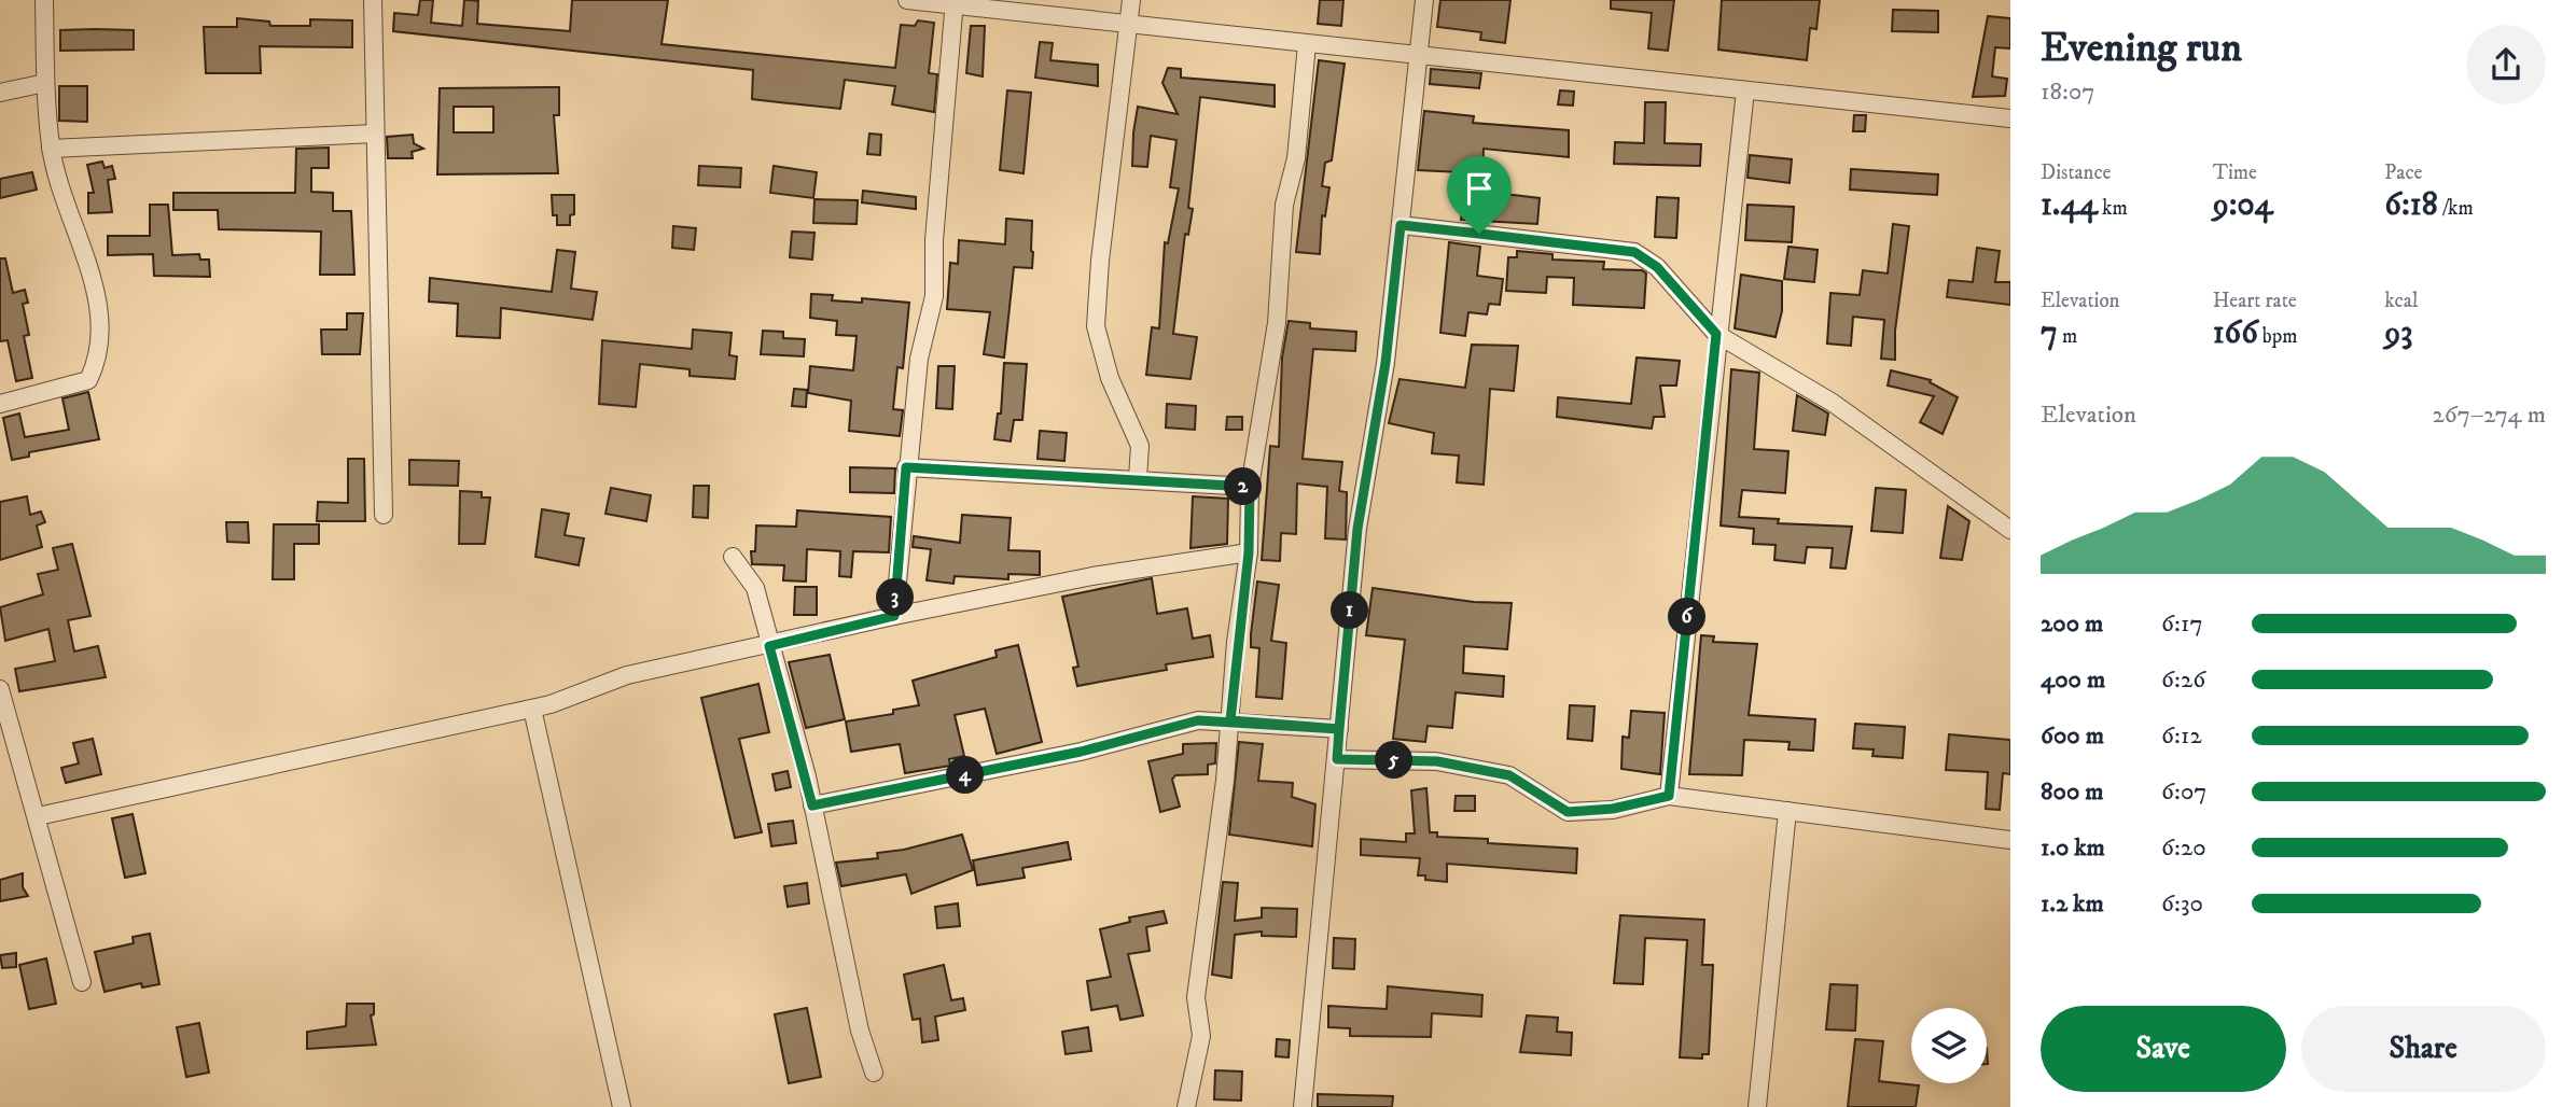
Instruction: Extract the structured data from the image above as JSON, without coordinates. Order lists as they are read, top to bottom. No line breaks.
{"page":{"heading":["Evening run","18:07"],"stats":[["Distance","1.44 km"],["Time","9:04"],["Pace","6:18 /km"],["Elevation","7 m"],["Heart rate","166 bpm"],["kcal","93"]],"chart":["Elevation","267–274 m"],"pins":["2","3","1","6","5","4"],"list":[{"name":"200 m","note":"6:17"},{"name":"400 m","note":"6:26"},{"name":"600 m","note":"6:12"},{"name":"800 m","note":"6:07"},{"name":"1.0 km","note":"6:20"},{"name":"1.2 km","note":"6:30"}],"buttons":["Save","Share"]}}
